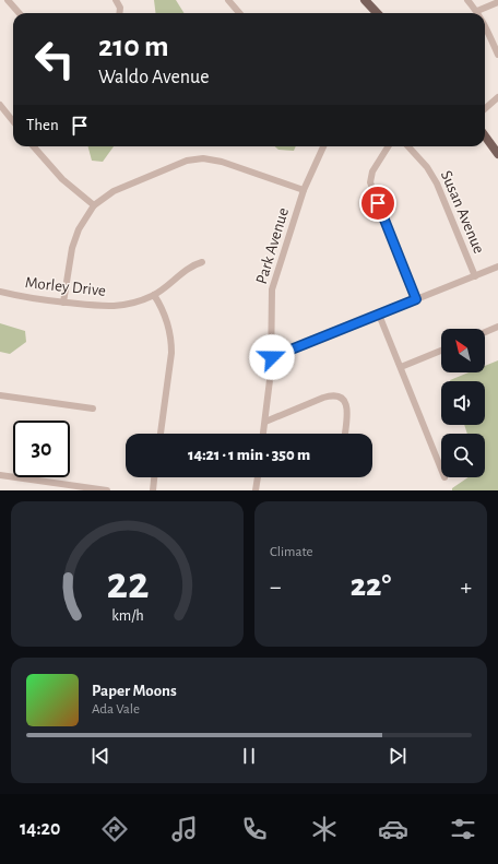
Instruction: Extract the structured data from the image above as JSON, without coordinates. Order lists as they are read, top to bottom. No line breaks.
{"streets":{"street":["Susan Avenue","Park Avenue","Morley Drive"]},"north":"top left","page":{"turn":["210 m","Waldo Avenue"],"then":"Then","limit":"30","trip":"14:21 · 1 min · 350 m","tile":"Climate","heat":["−","22°","+"],"song":["Paper Moons","Ada Vale"],"tabs":"14:20","gauge":["22","km/h"]}}
